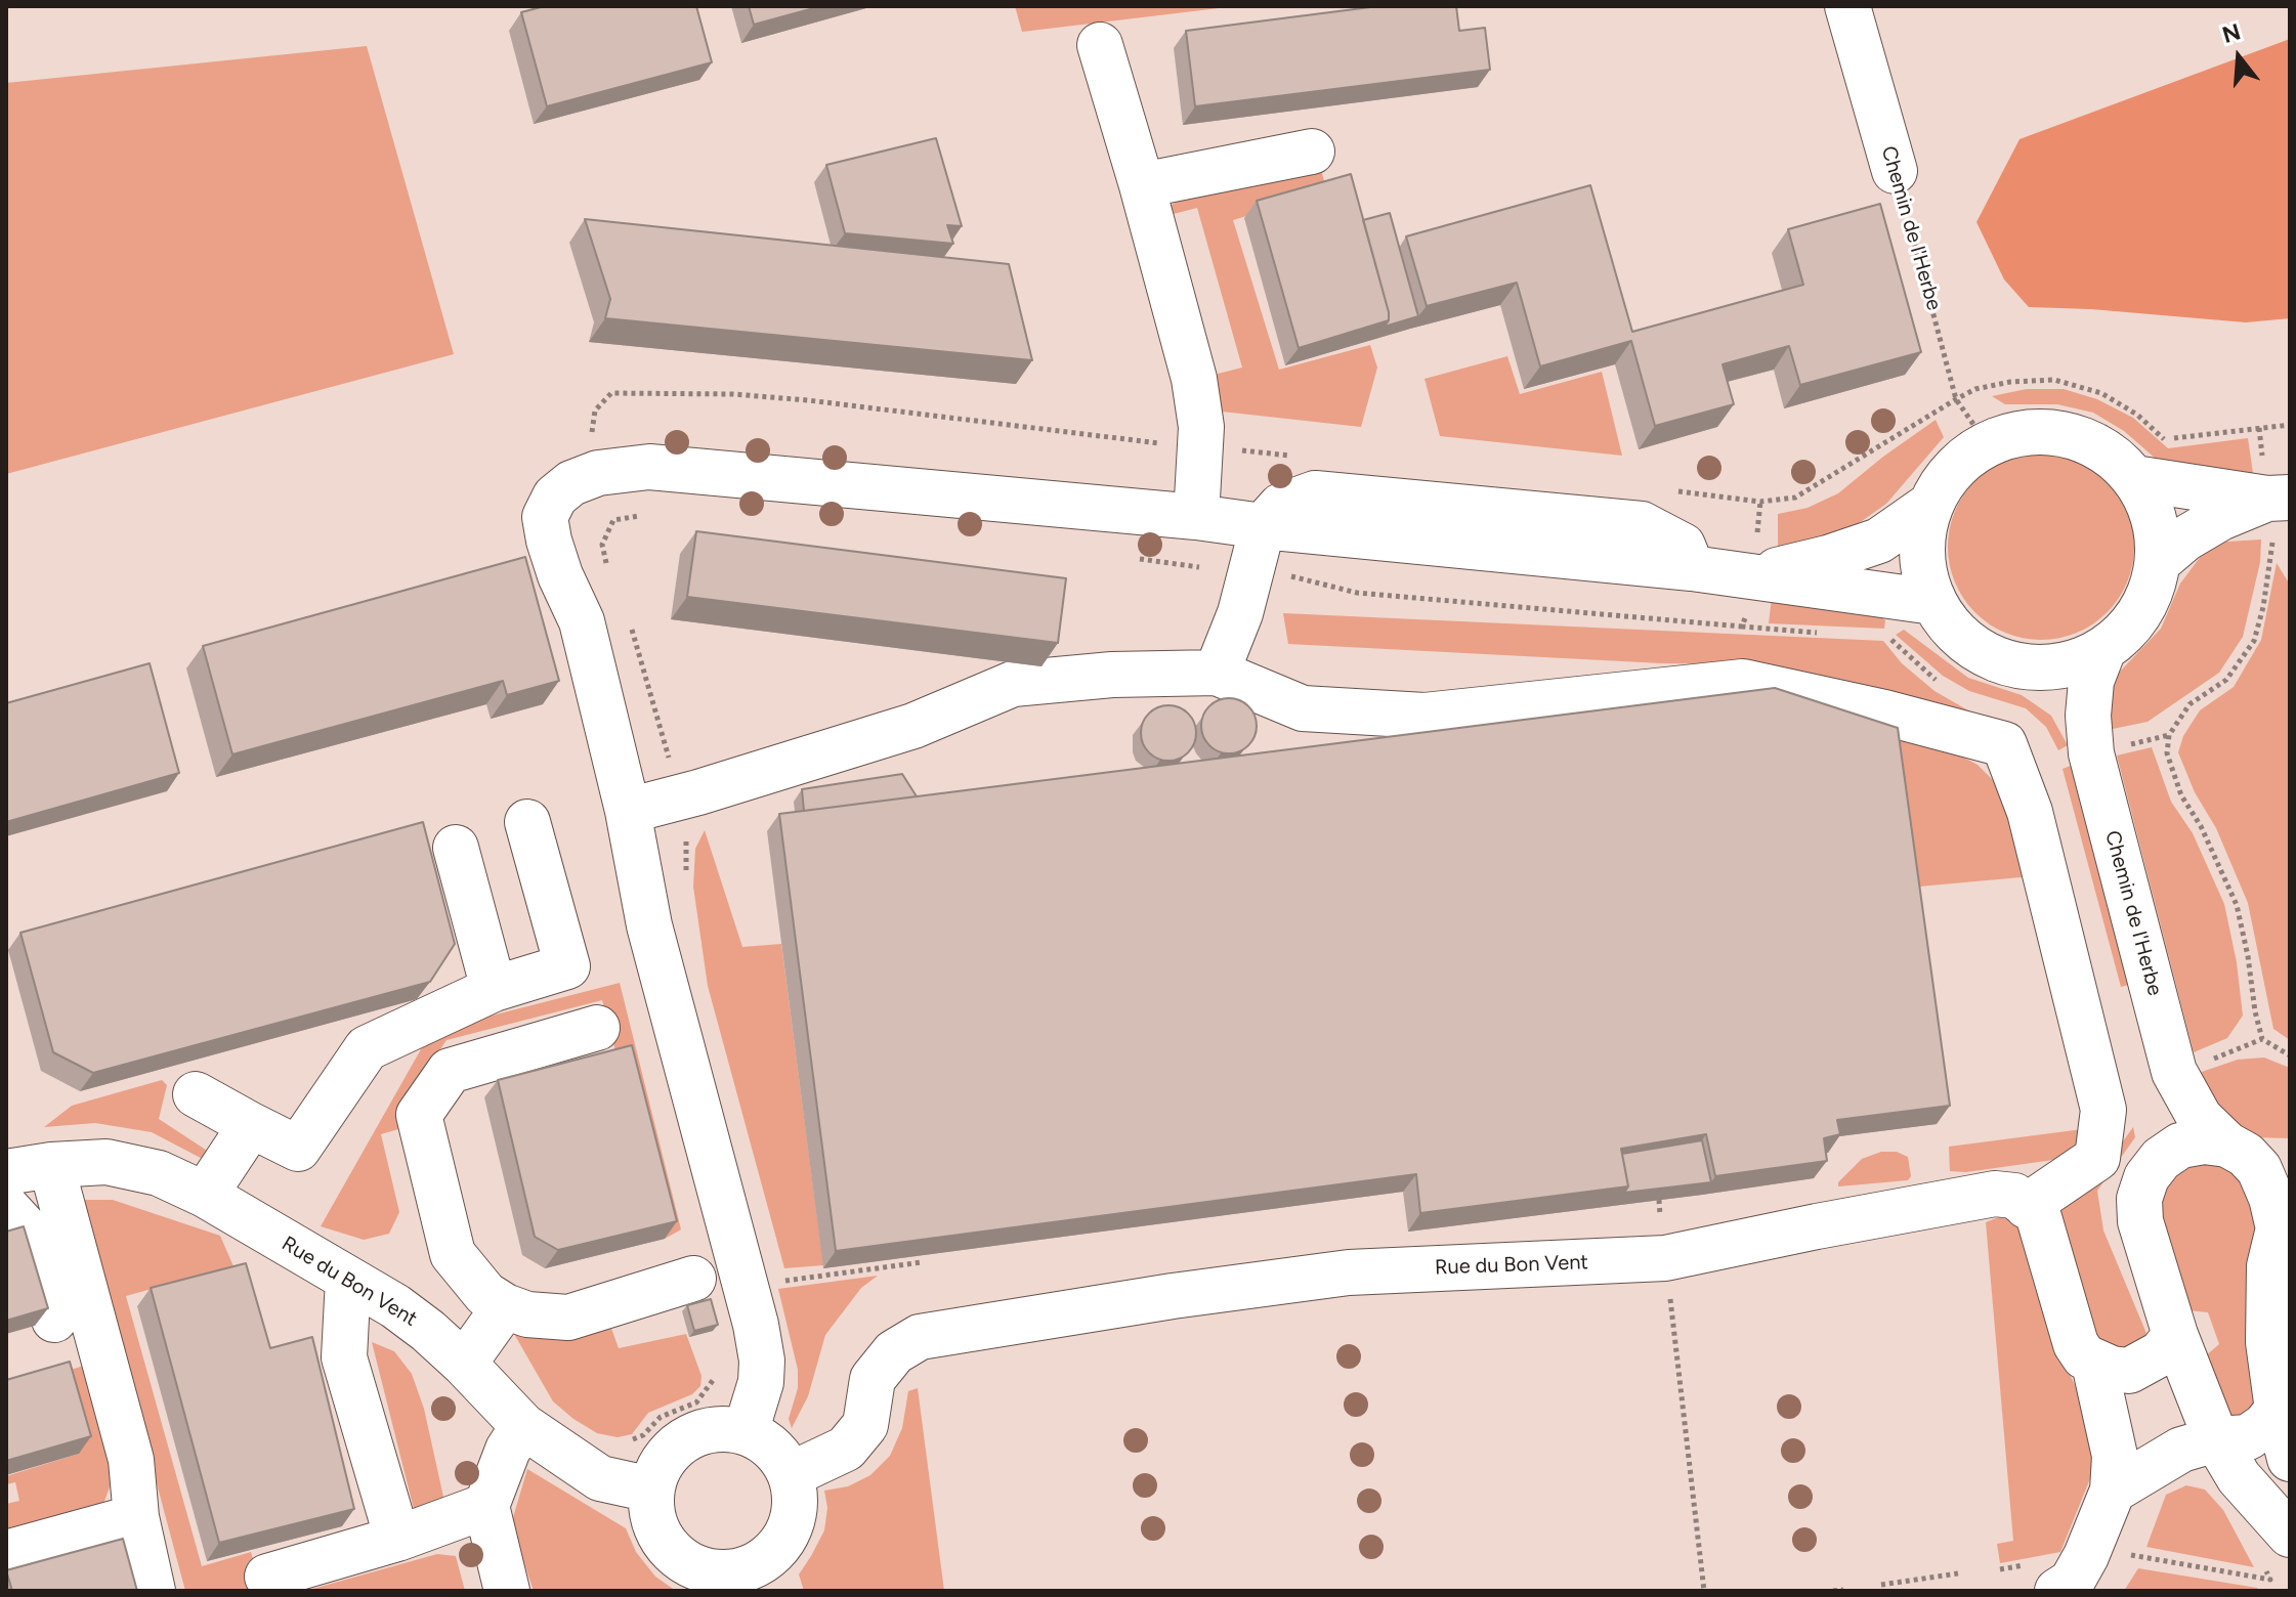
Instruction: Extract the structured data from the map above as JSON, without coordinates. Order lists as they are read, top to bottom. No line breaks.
{"streets":{"street":["Chemin de l'Herbe","Rue du Bon Vent"]},"north":"top"}
